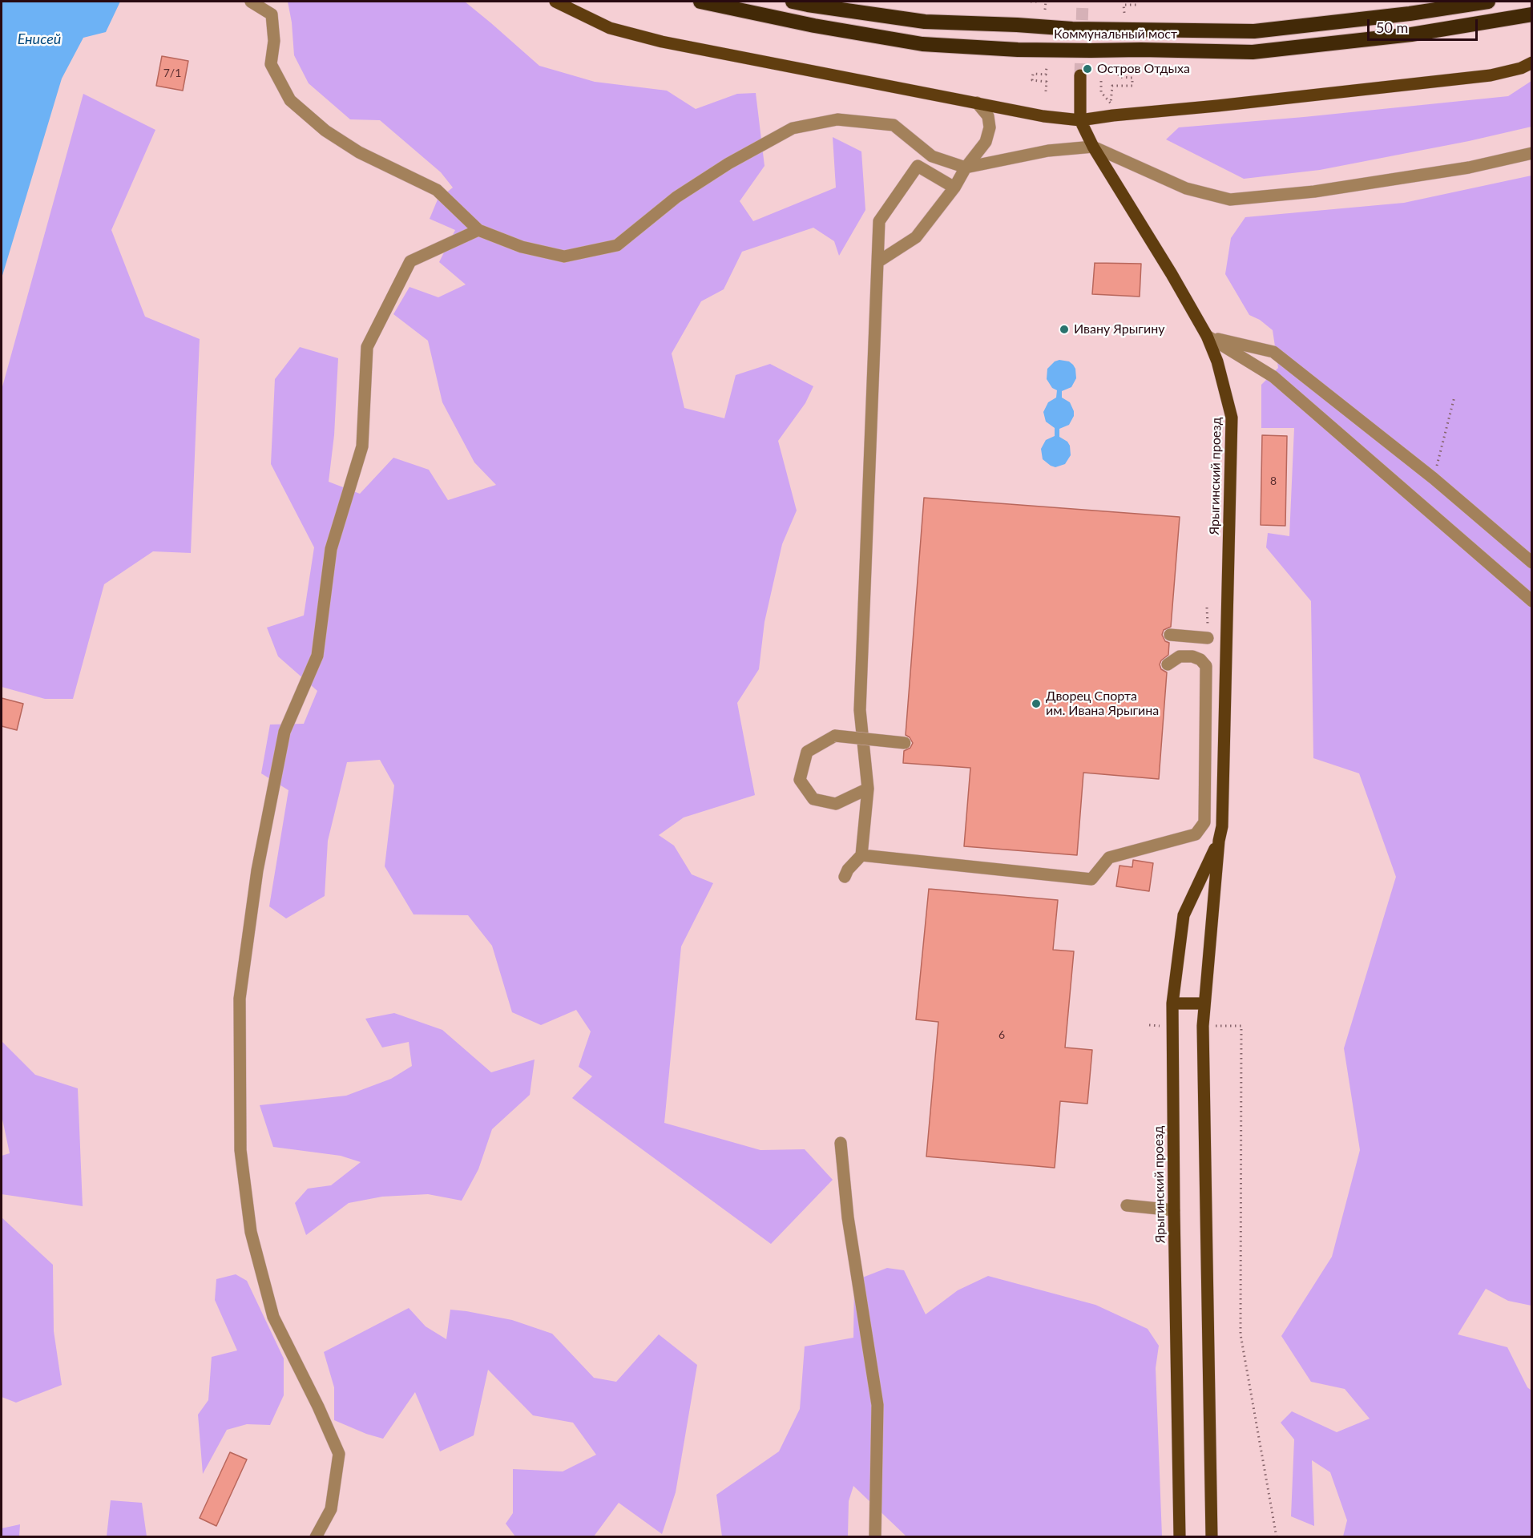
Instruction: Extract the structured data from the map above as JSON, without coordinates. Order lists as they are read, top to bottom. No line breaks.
{"streets":{"highway":["Коммунальный мост"],"main road":["Ярыгинский проезд"]},"water":["Енисей"],"places":["Остров Отдыха","Ивану Ярыгину","Дворец Спорта им. Ивана Ярыгина"],"house_numbers":["7/1","8","6"],"scale_bar":"50 m"}
